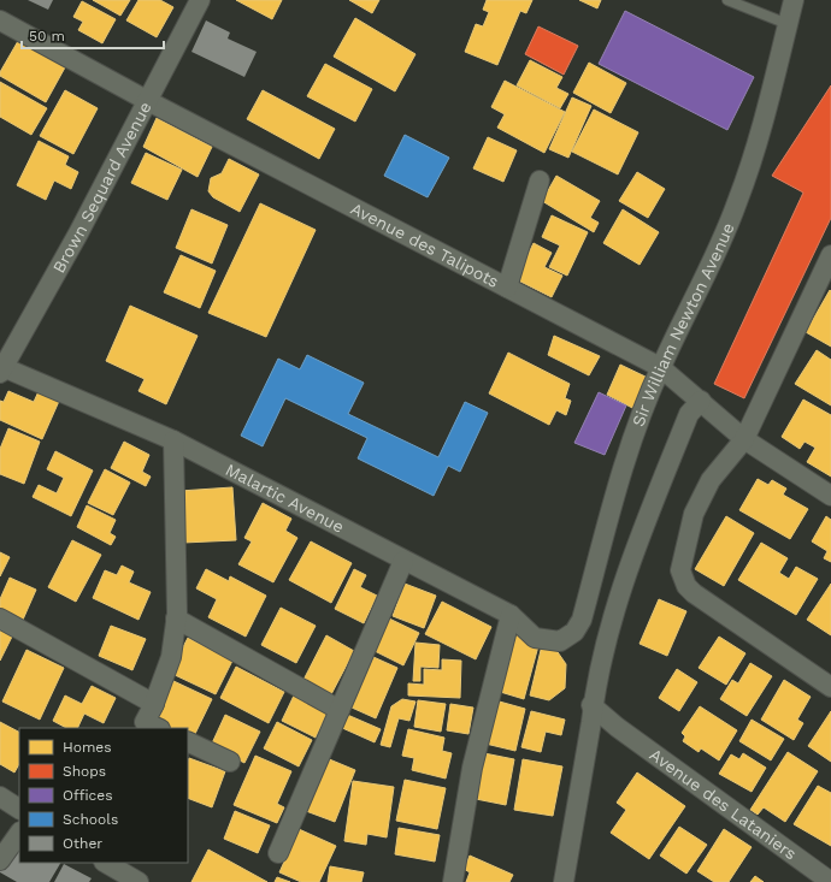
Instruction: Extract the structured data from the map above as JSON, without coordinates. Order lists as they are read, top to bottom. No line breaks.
{"streets":{"street":["Brown Sequard Avenue","Avenue des Talipots","Sir William Newton Avenue","Malartic Avenue","Avenue des Lataniers"]},"crossings":[["Brown Sequard Avenue","Avenue des Talipots"],["Brown Sequard Avenue","Malartic Avenue"],["Avenue des Talipots","Sir William Newton Avenue"],["Sir William Newton Avenue","Malartic Avenue"]],"legend":["Homes","Shops","Offices","Schools","Other"],"scale_bar":"50 m"}
